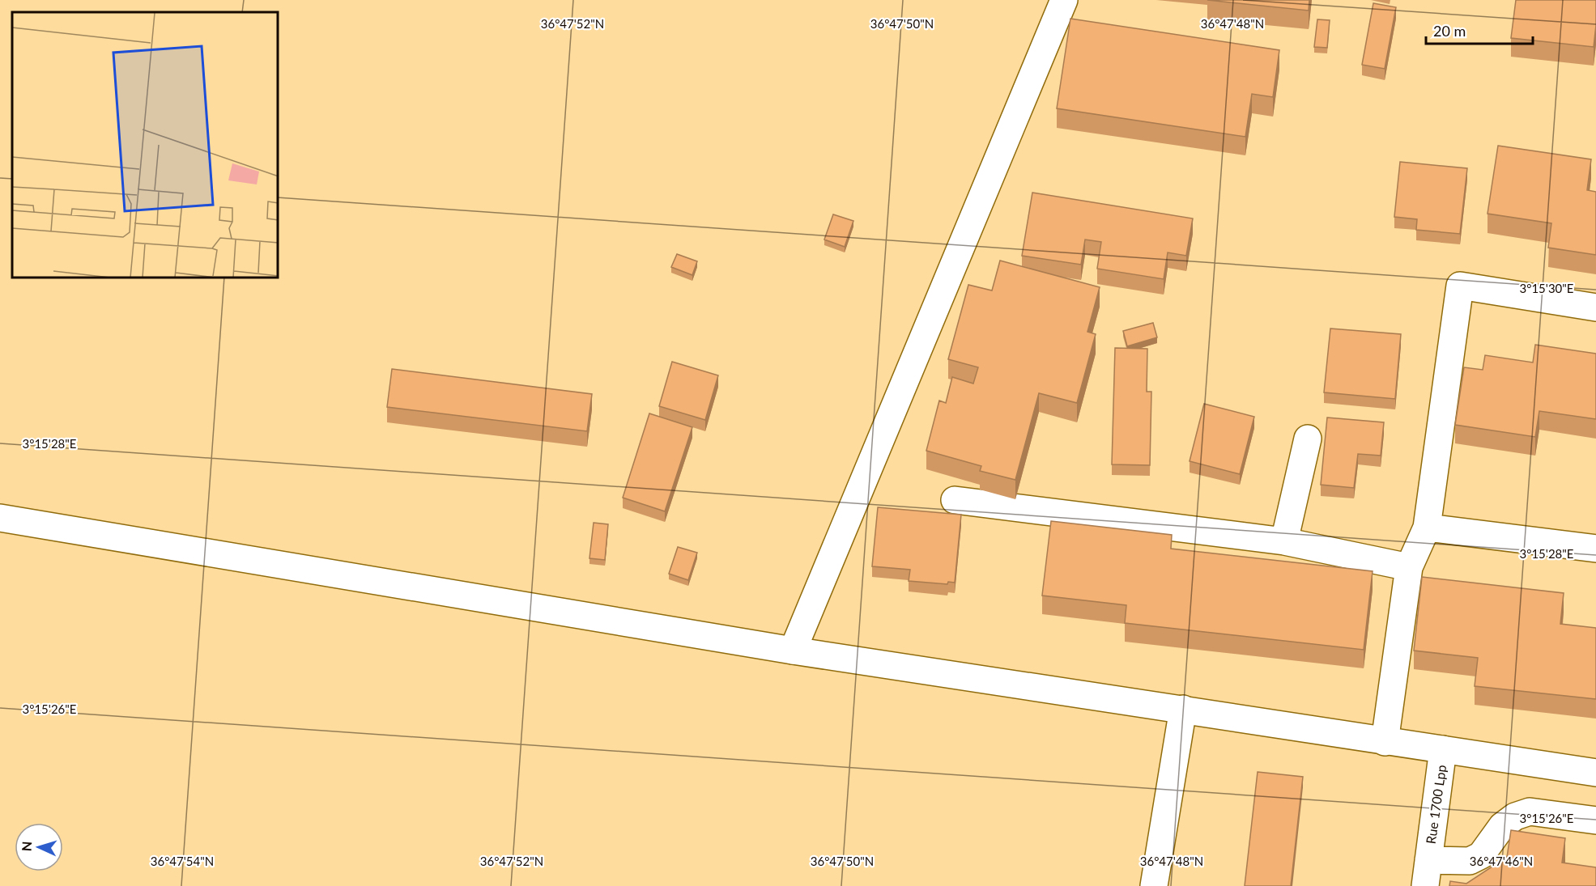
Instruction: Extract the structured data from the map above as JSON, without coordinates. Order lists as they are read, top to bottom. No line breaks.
{"streets":{"street":["Rue 1700 Lpp"]},"scale_bar":"20 m","north":"left","coordinates":["36°47'52\"N","36°47'50\"N","36°47'48\"N","3°15'30\"E","3°15'28\"E","3°15'26\"E","36°47'54\"N","36°47'46\"N"]}
